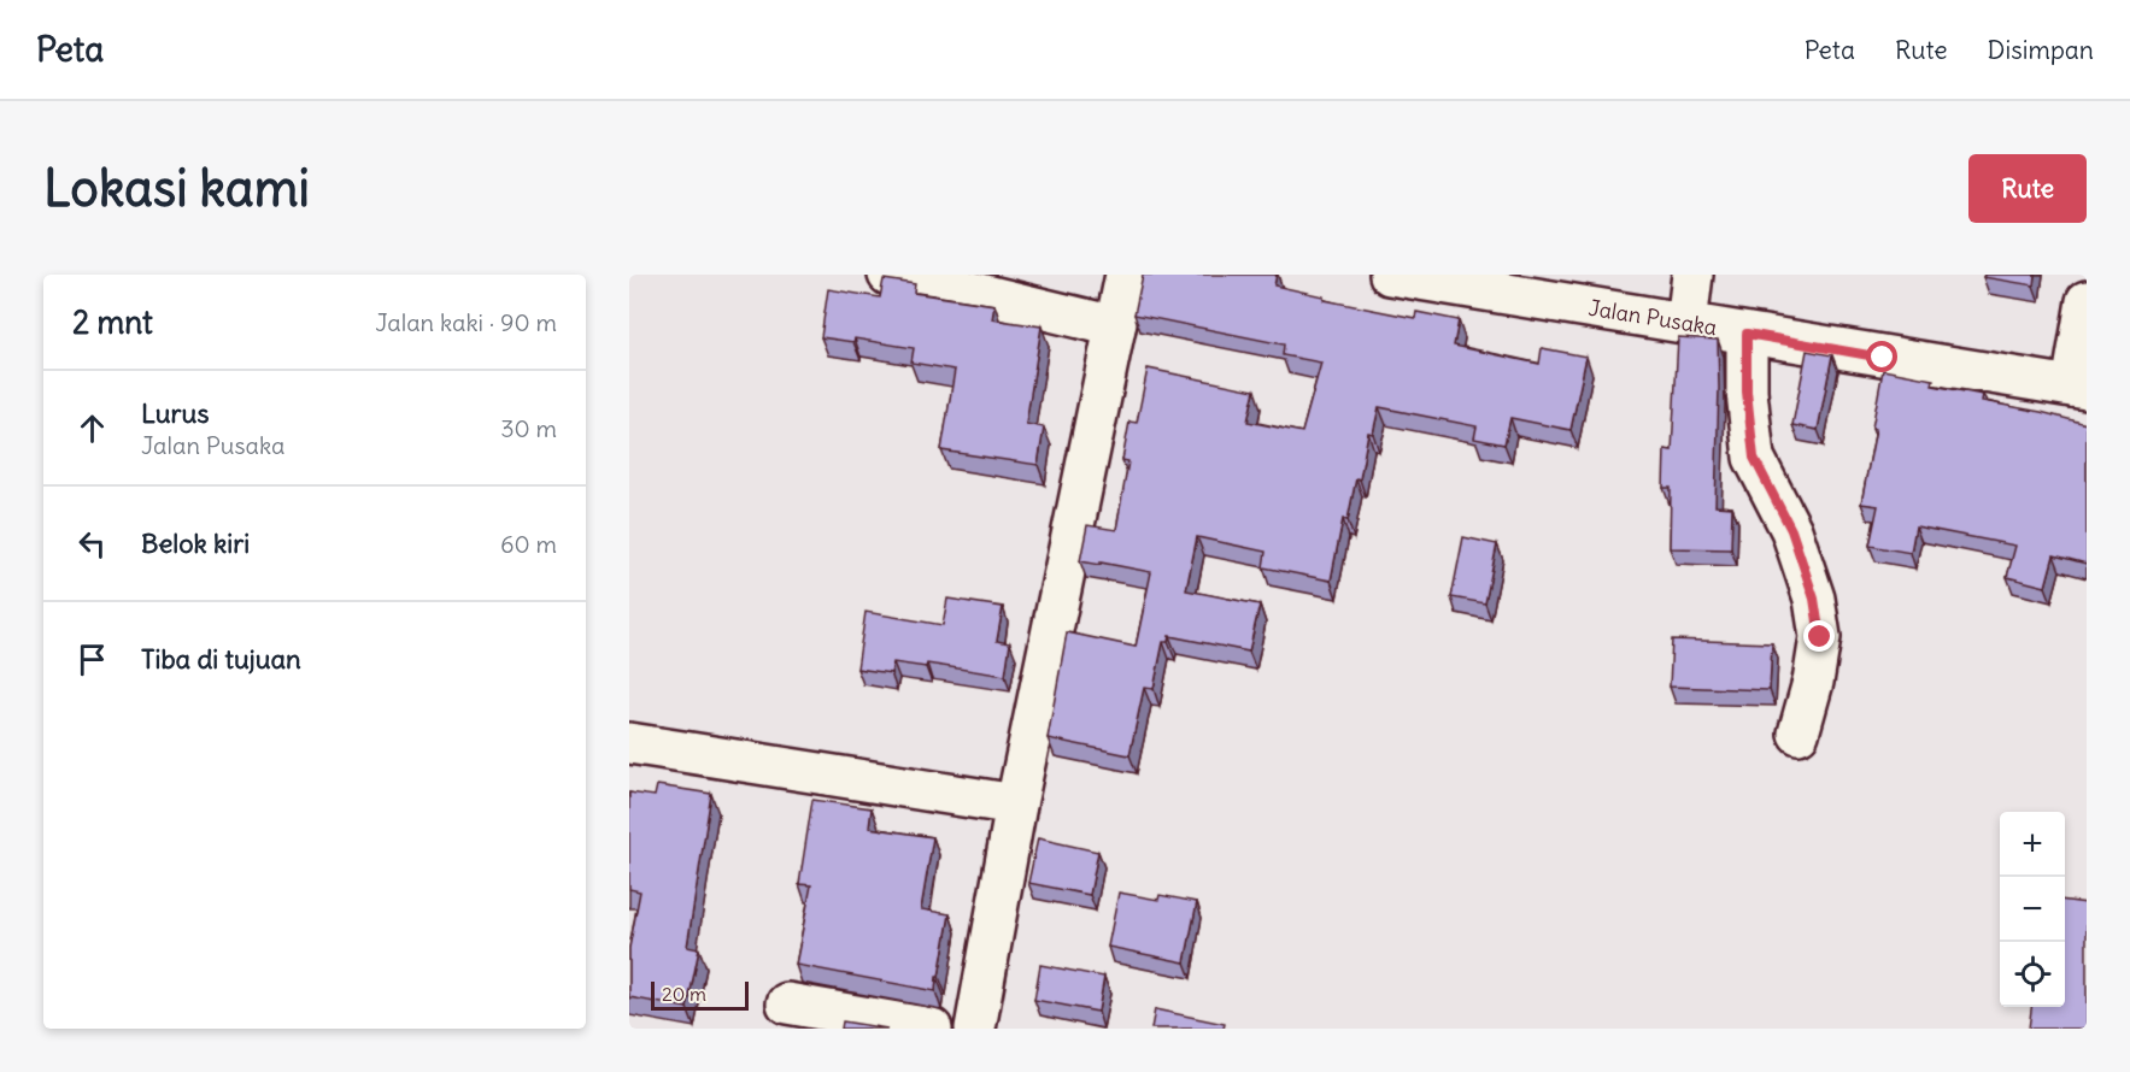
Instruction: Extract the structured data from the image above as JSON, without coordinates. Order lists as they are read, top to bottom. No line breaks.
{"streets":{"street":["Jalan Pusaka"]},"scale_bar":"20 m","page":{"header":"Peta","nav":["Peta","Rute","Disimpan"],"buttons":"Rute","title":"Lokasi kami","heading":["2 mnt","Jalan kaki · 90 m"],"list":[["Lurus","Jalan Pusaka","30 m"],["Belok kiri","60 m"],"Tiba di tujuan"],"map_buttons":["+","−"],"scale":"20 m"}}
